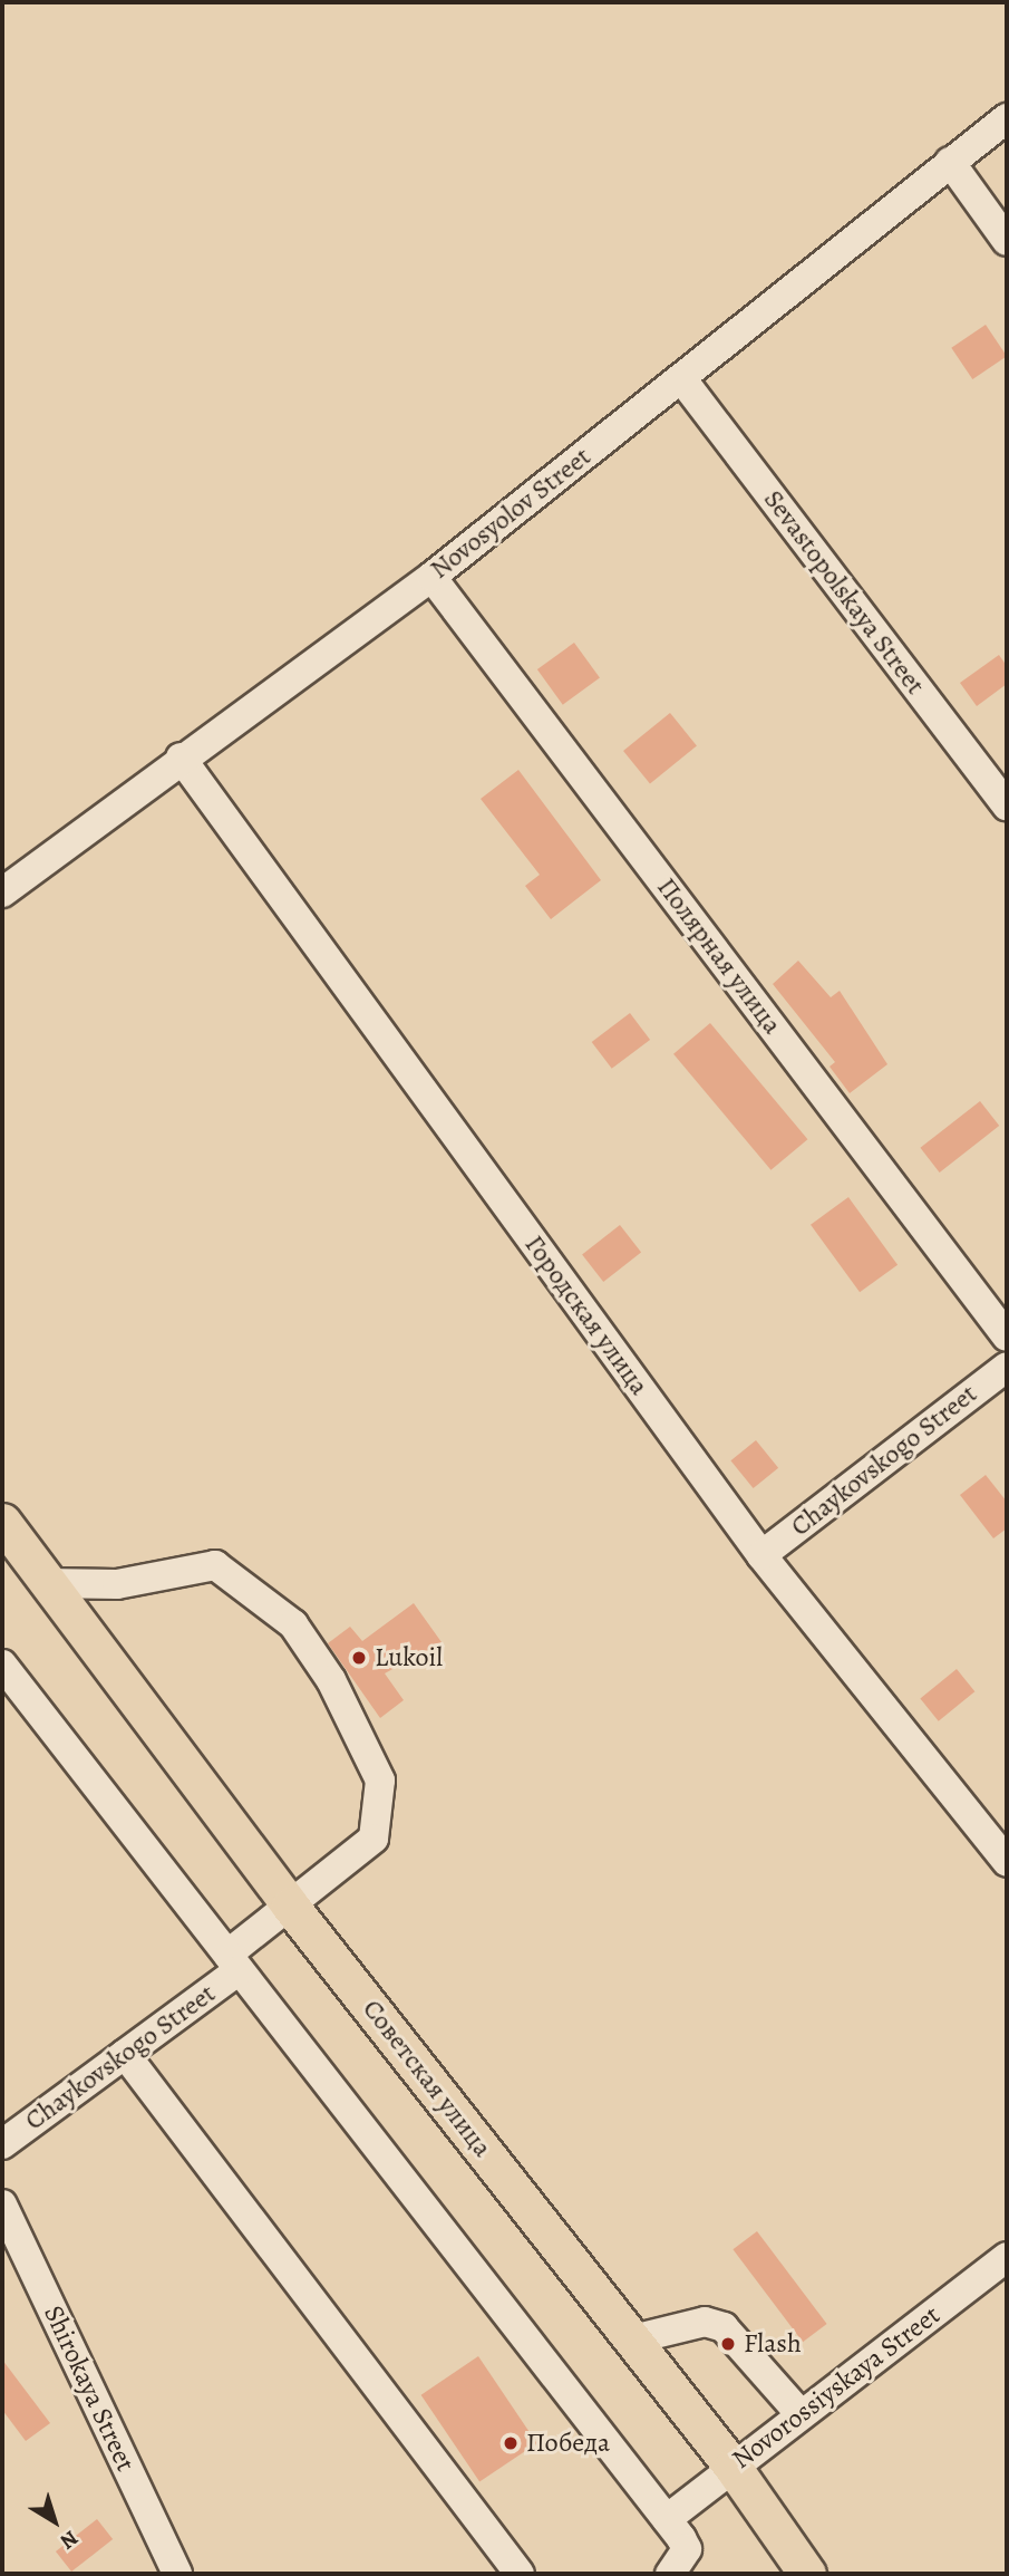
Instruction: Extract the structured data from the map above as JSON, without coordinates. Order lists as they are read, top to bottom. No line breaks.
{"streets":{"main road":["Советская улица"],"street":["Novosyolov Street","Sevastopolskaya Street","Полярная улица","Городская улица","Chaykovskogo Street","Novorossiyskaya Street","Shirokaya Street"]},"crossings":[["Novosyolov Street","Sevastopolskaya Street"],["Novosyolov Street","Полярная улица"],["Novosyolov Street","Городская улица"],["Городская улица","Chaykovskogo Street"],["Chaykovskogo Street","Советская улица"],["Советская улица","Novorossiyskaya Street"]],"places":["Lukoil","Flash","Победа"],"north":"bottom right"}
